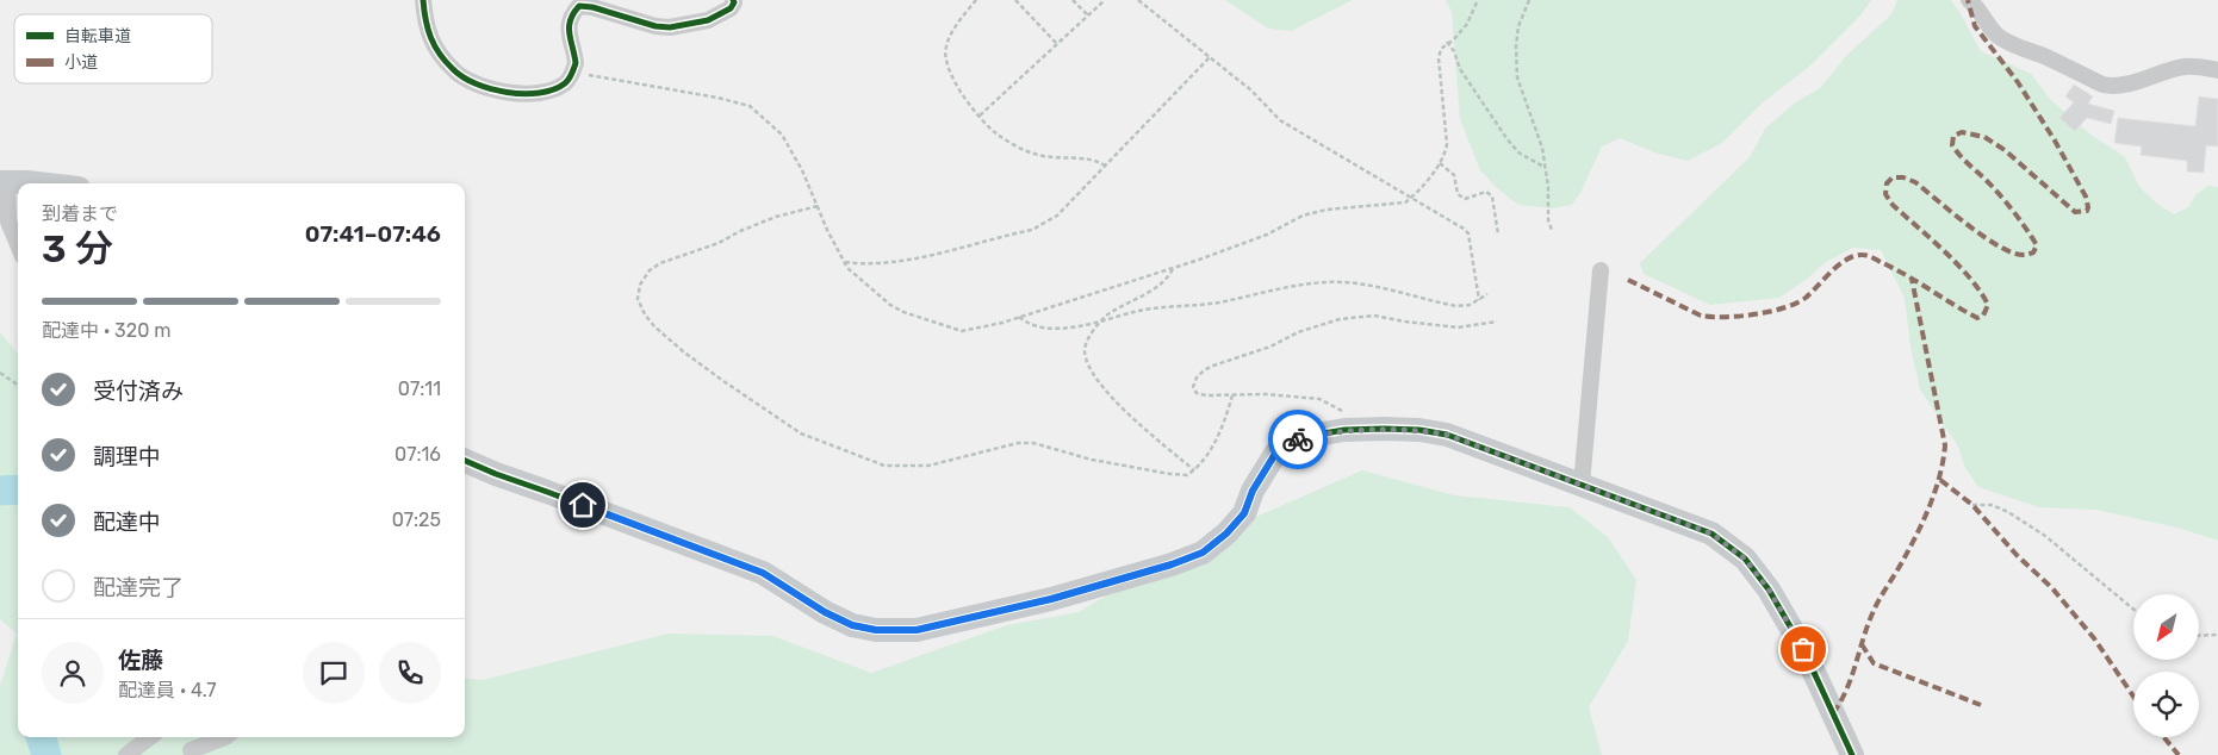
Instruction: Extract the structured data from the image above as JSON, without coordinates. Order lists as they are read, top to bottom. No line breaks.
{"legend":["自転車道","小道"],"north":"bottom left","page":{"heading":["3 分","到着まで","07:41–07:46"],"panel":["佐藤","配達員 · 4.7"],"bar":"配達中 · 320 m","list":[["受付済み","07:11"],["調理中","07:16"],["配達中","07:25"],"配達完了"]}}
